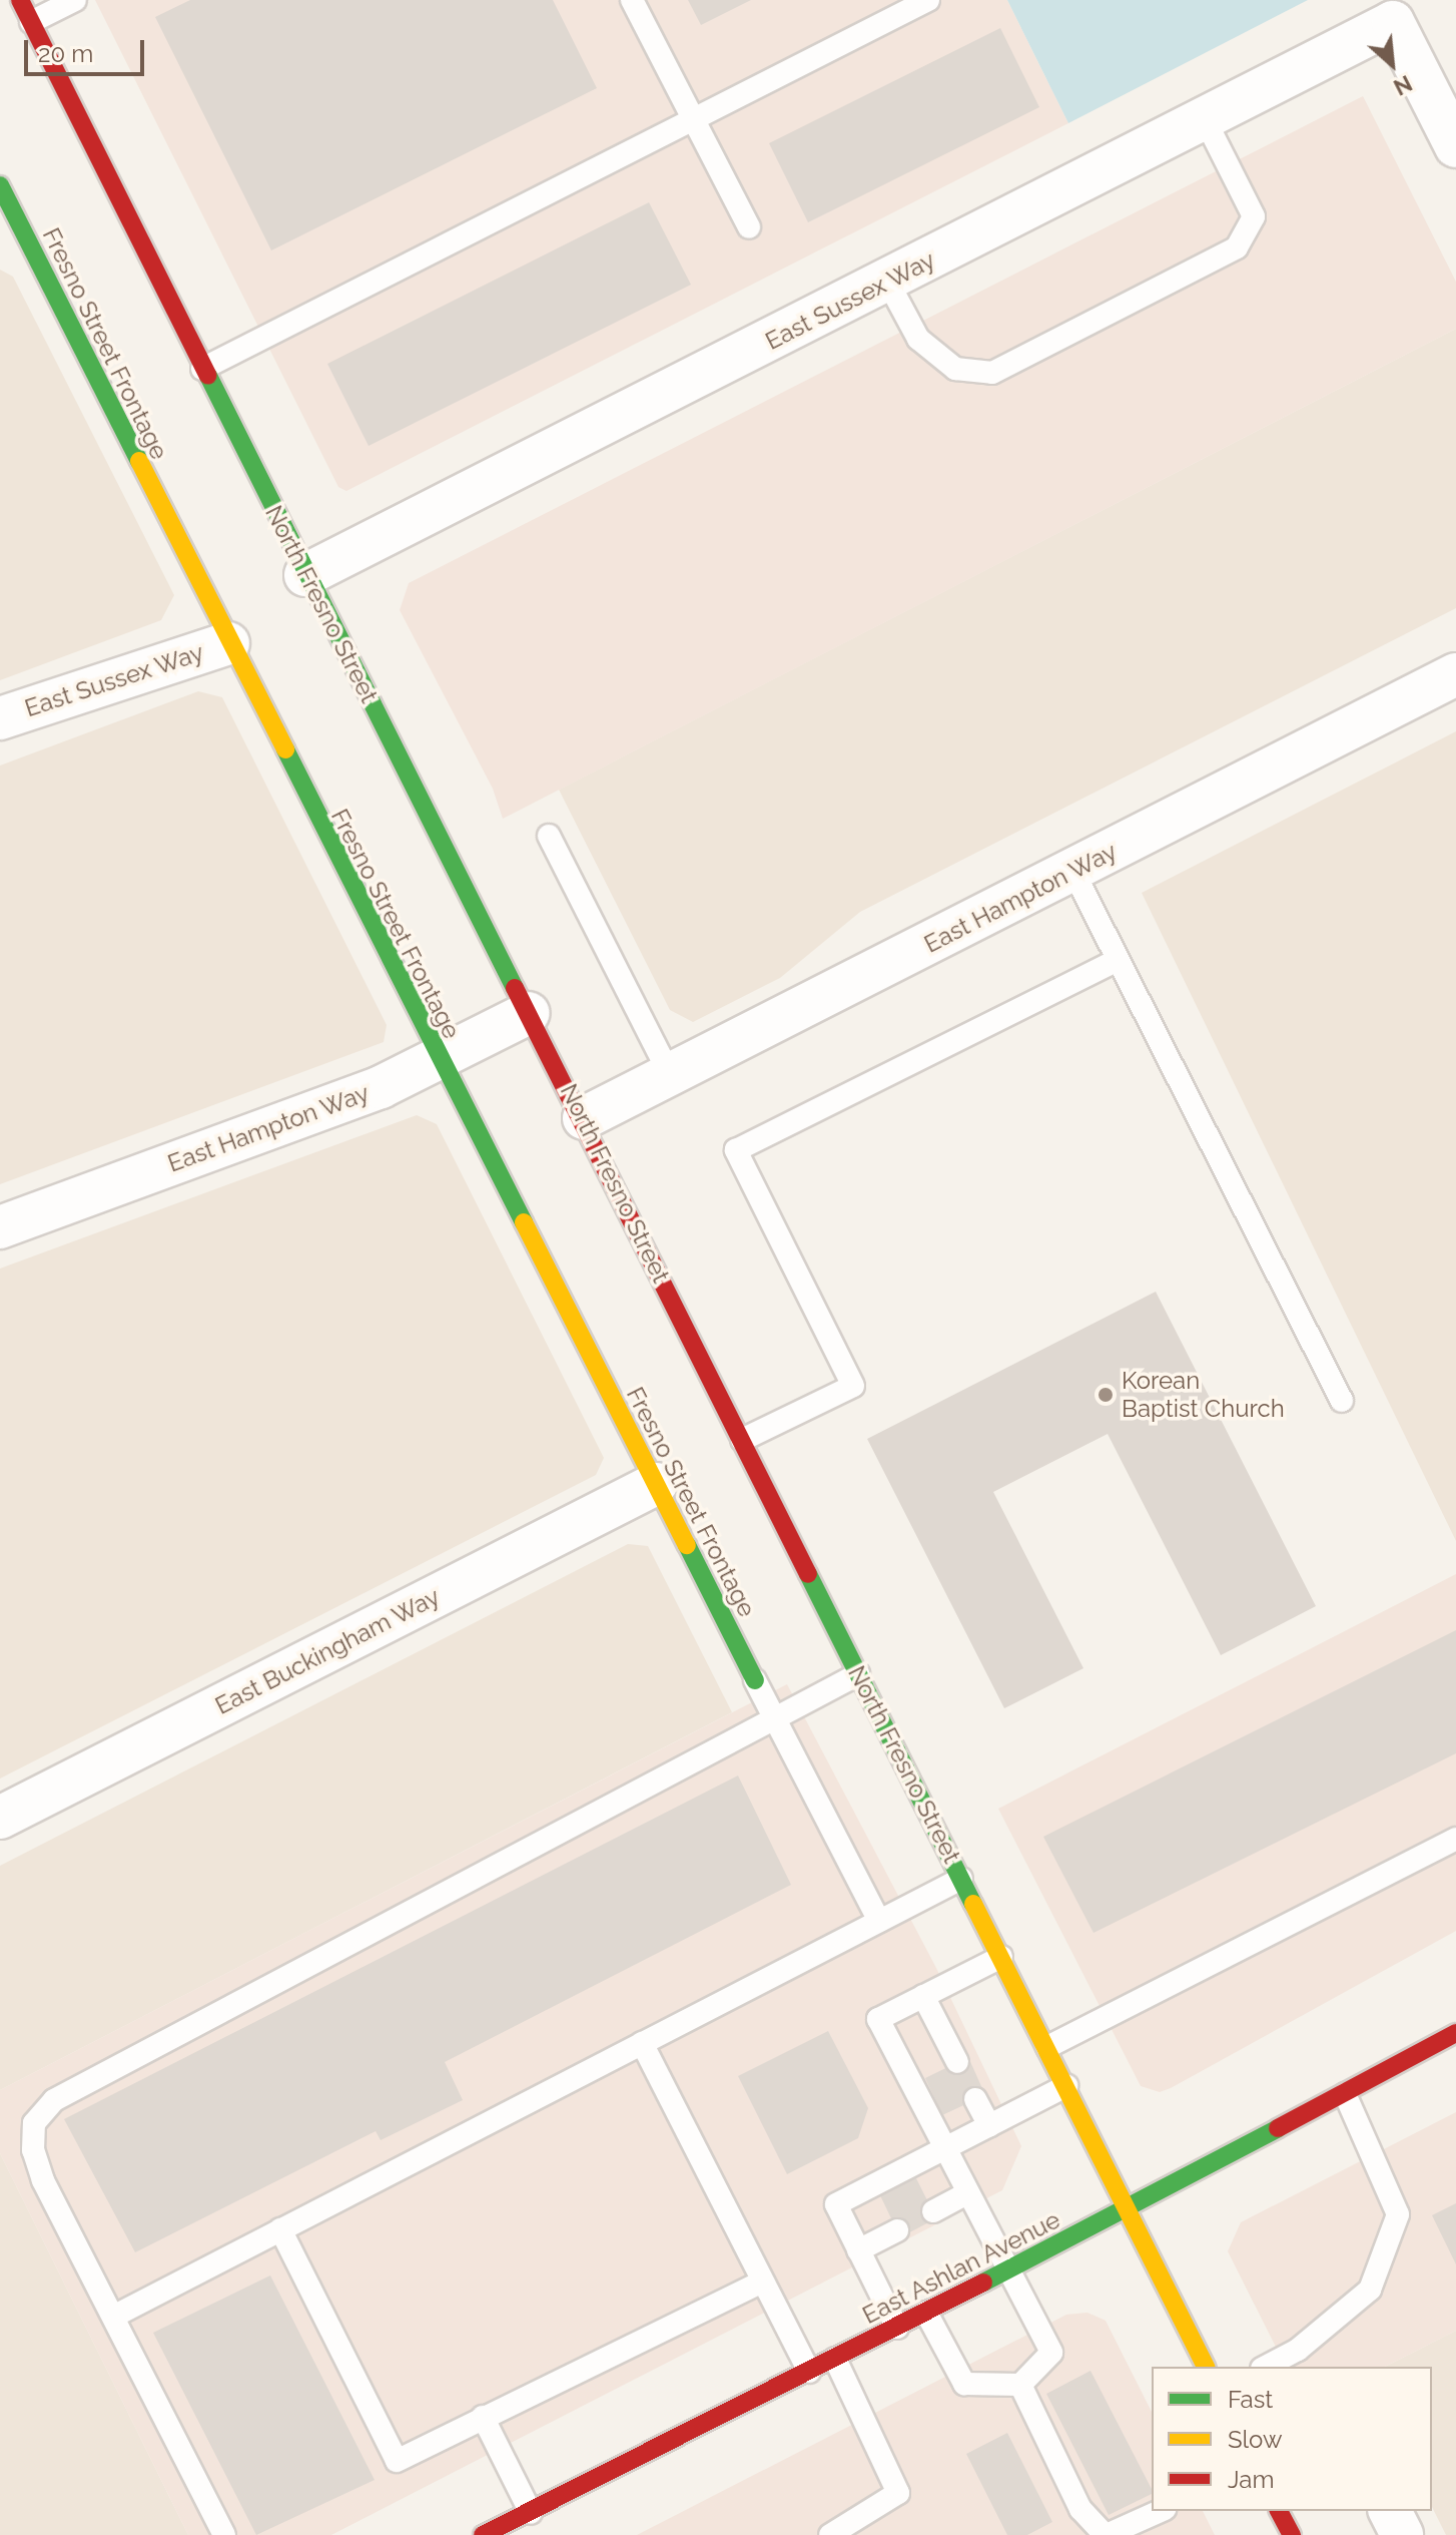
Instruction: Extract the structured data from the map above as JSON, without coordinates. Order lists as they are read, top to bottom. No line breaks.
{"streets":{"main road":["Fresno Street Frontage","North Fresno Street","East Ashlan Avenue"],"street":["East Sussex Way","East Hampton Way","East Buckingham Way"]},"crossings":[["East Sussex Way","Fresno Street Frontage"],["East Sussex Way","North Fresno Street"],["Fresno Street Frontage","East Hampton Way"],["Fresno Street Frontage","East Buckingham Way"],["North Fresno Street","East Hampton Way"],["North Fresno Street","East Ashlan Avenue"]],"places":["Korean Baptist Church"],"legend":["Fast","Slow","Jam"],"scale_bar":"20 m","north":"bottom right"}
